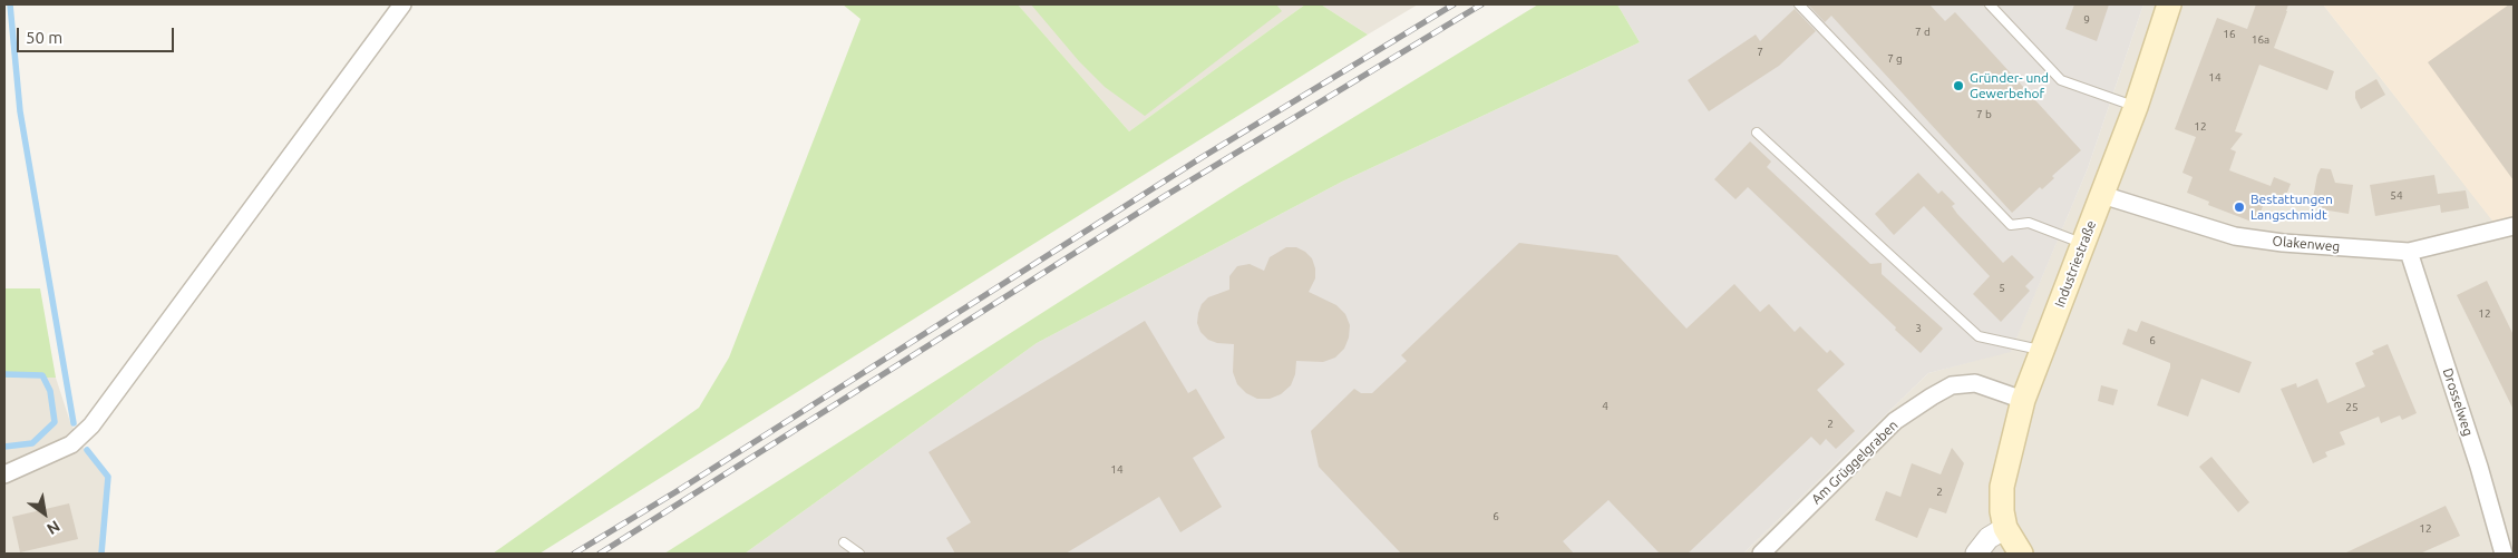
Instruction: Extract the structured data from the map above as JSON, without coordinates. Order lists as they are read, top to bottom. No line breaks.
{"streets":{"main road":["Industriestraße"],"street":["Olakenweg","Drosselweg","Am Grüggelgraben"]},"crossings":[["Olakenweg","Industriestraße"],["Olakenweg","Drosselweg"],["Industriestraße","Am Grüggelgraben"]],"places":["Gründer- und Gewerbehof","Bestattungen Langschmidt"],"house_numbers":["9","7 d","16","16a","7","7 g","14","7 b","12","54","5","12","3","6","4","25","2","14","2","6","12"],"scale_bar":"50 m","north":"bottom right"}
